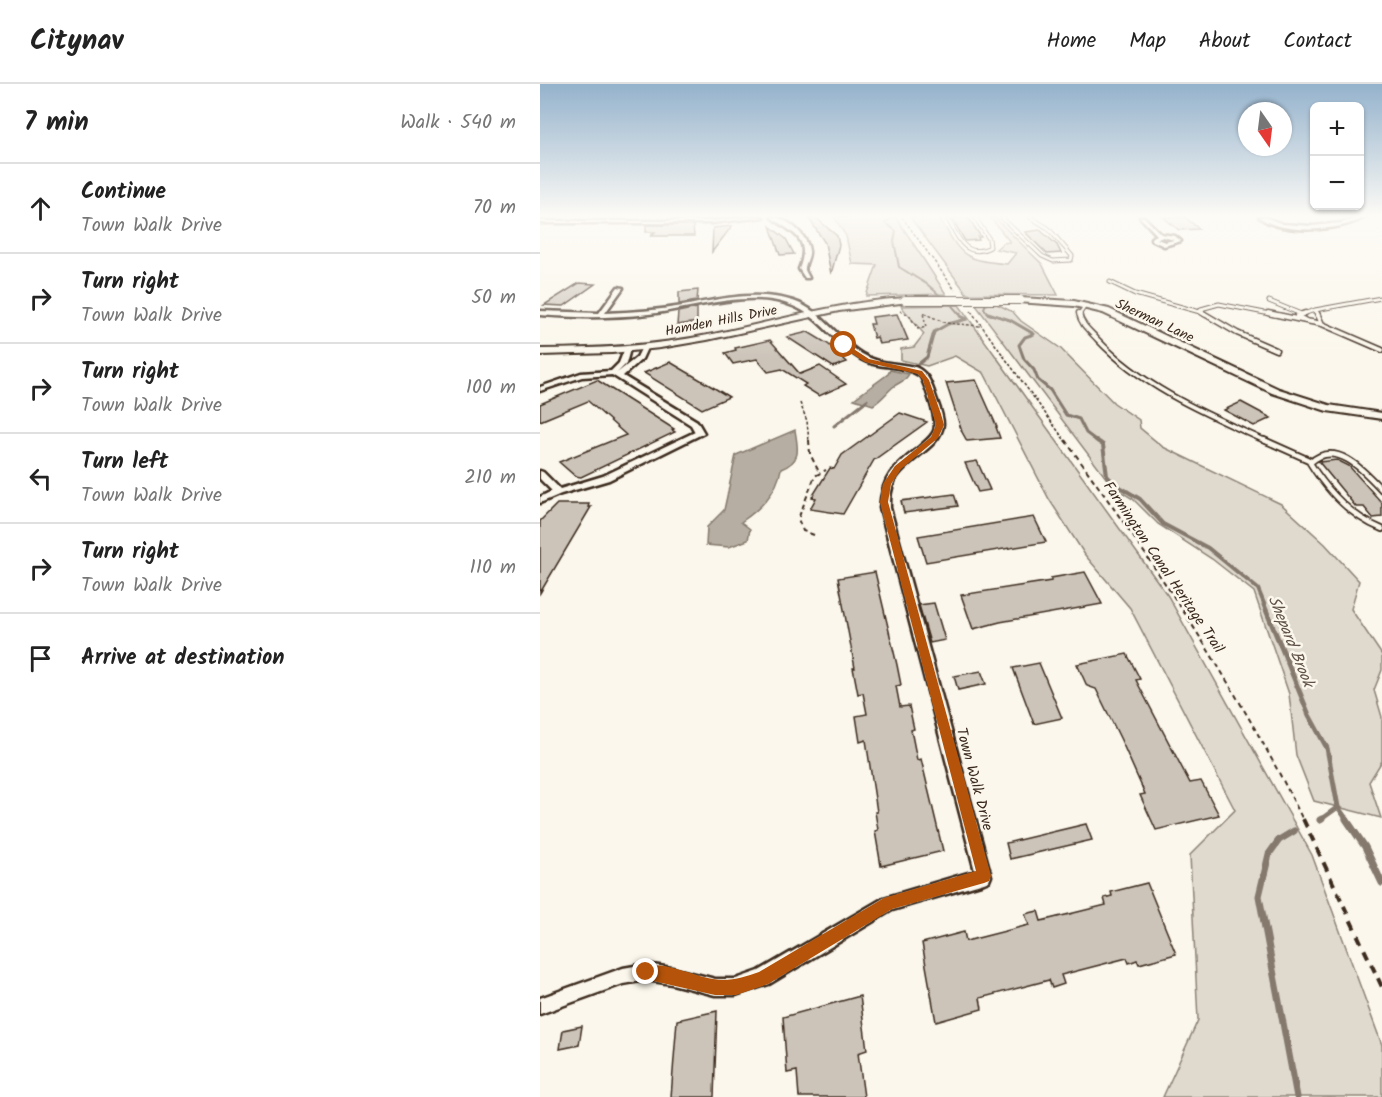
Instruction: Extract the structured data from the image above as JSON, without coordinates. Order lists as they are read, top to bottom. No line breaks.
{"streets":{"street":["Hamden Hills Drive","Sherman Lane","Town Walk Drive"],"path":["Farmington Canal Heritage Trail"]},"crossings":[["Hamden Hills Drive","Sherman Lane"],["Hamden Hills Drive","Town Walk Drive"]],"water":["Shepard Brook"],"north":"bottom","page":{"header":"Citynav","nav":["Home","Map","About","Contact"],"heading":["7 min","Walk · 540 m"],"map_buttons":["+","−"],"list":[["Continue","Town Walk Drive","70 m"],["Turn right","Town Walk Drive","50 m"],["Turn right","Town Walk Drive","100 m"],["Turn left","Town Walk Drive","210 m"],["Turn right","Town Walk Drive","110 m"],"Arrive at destination"]}}
